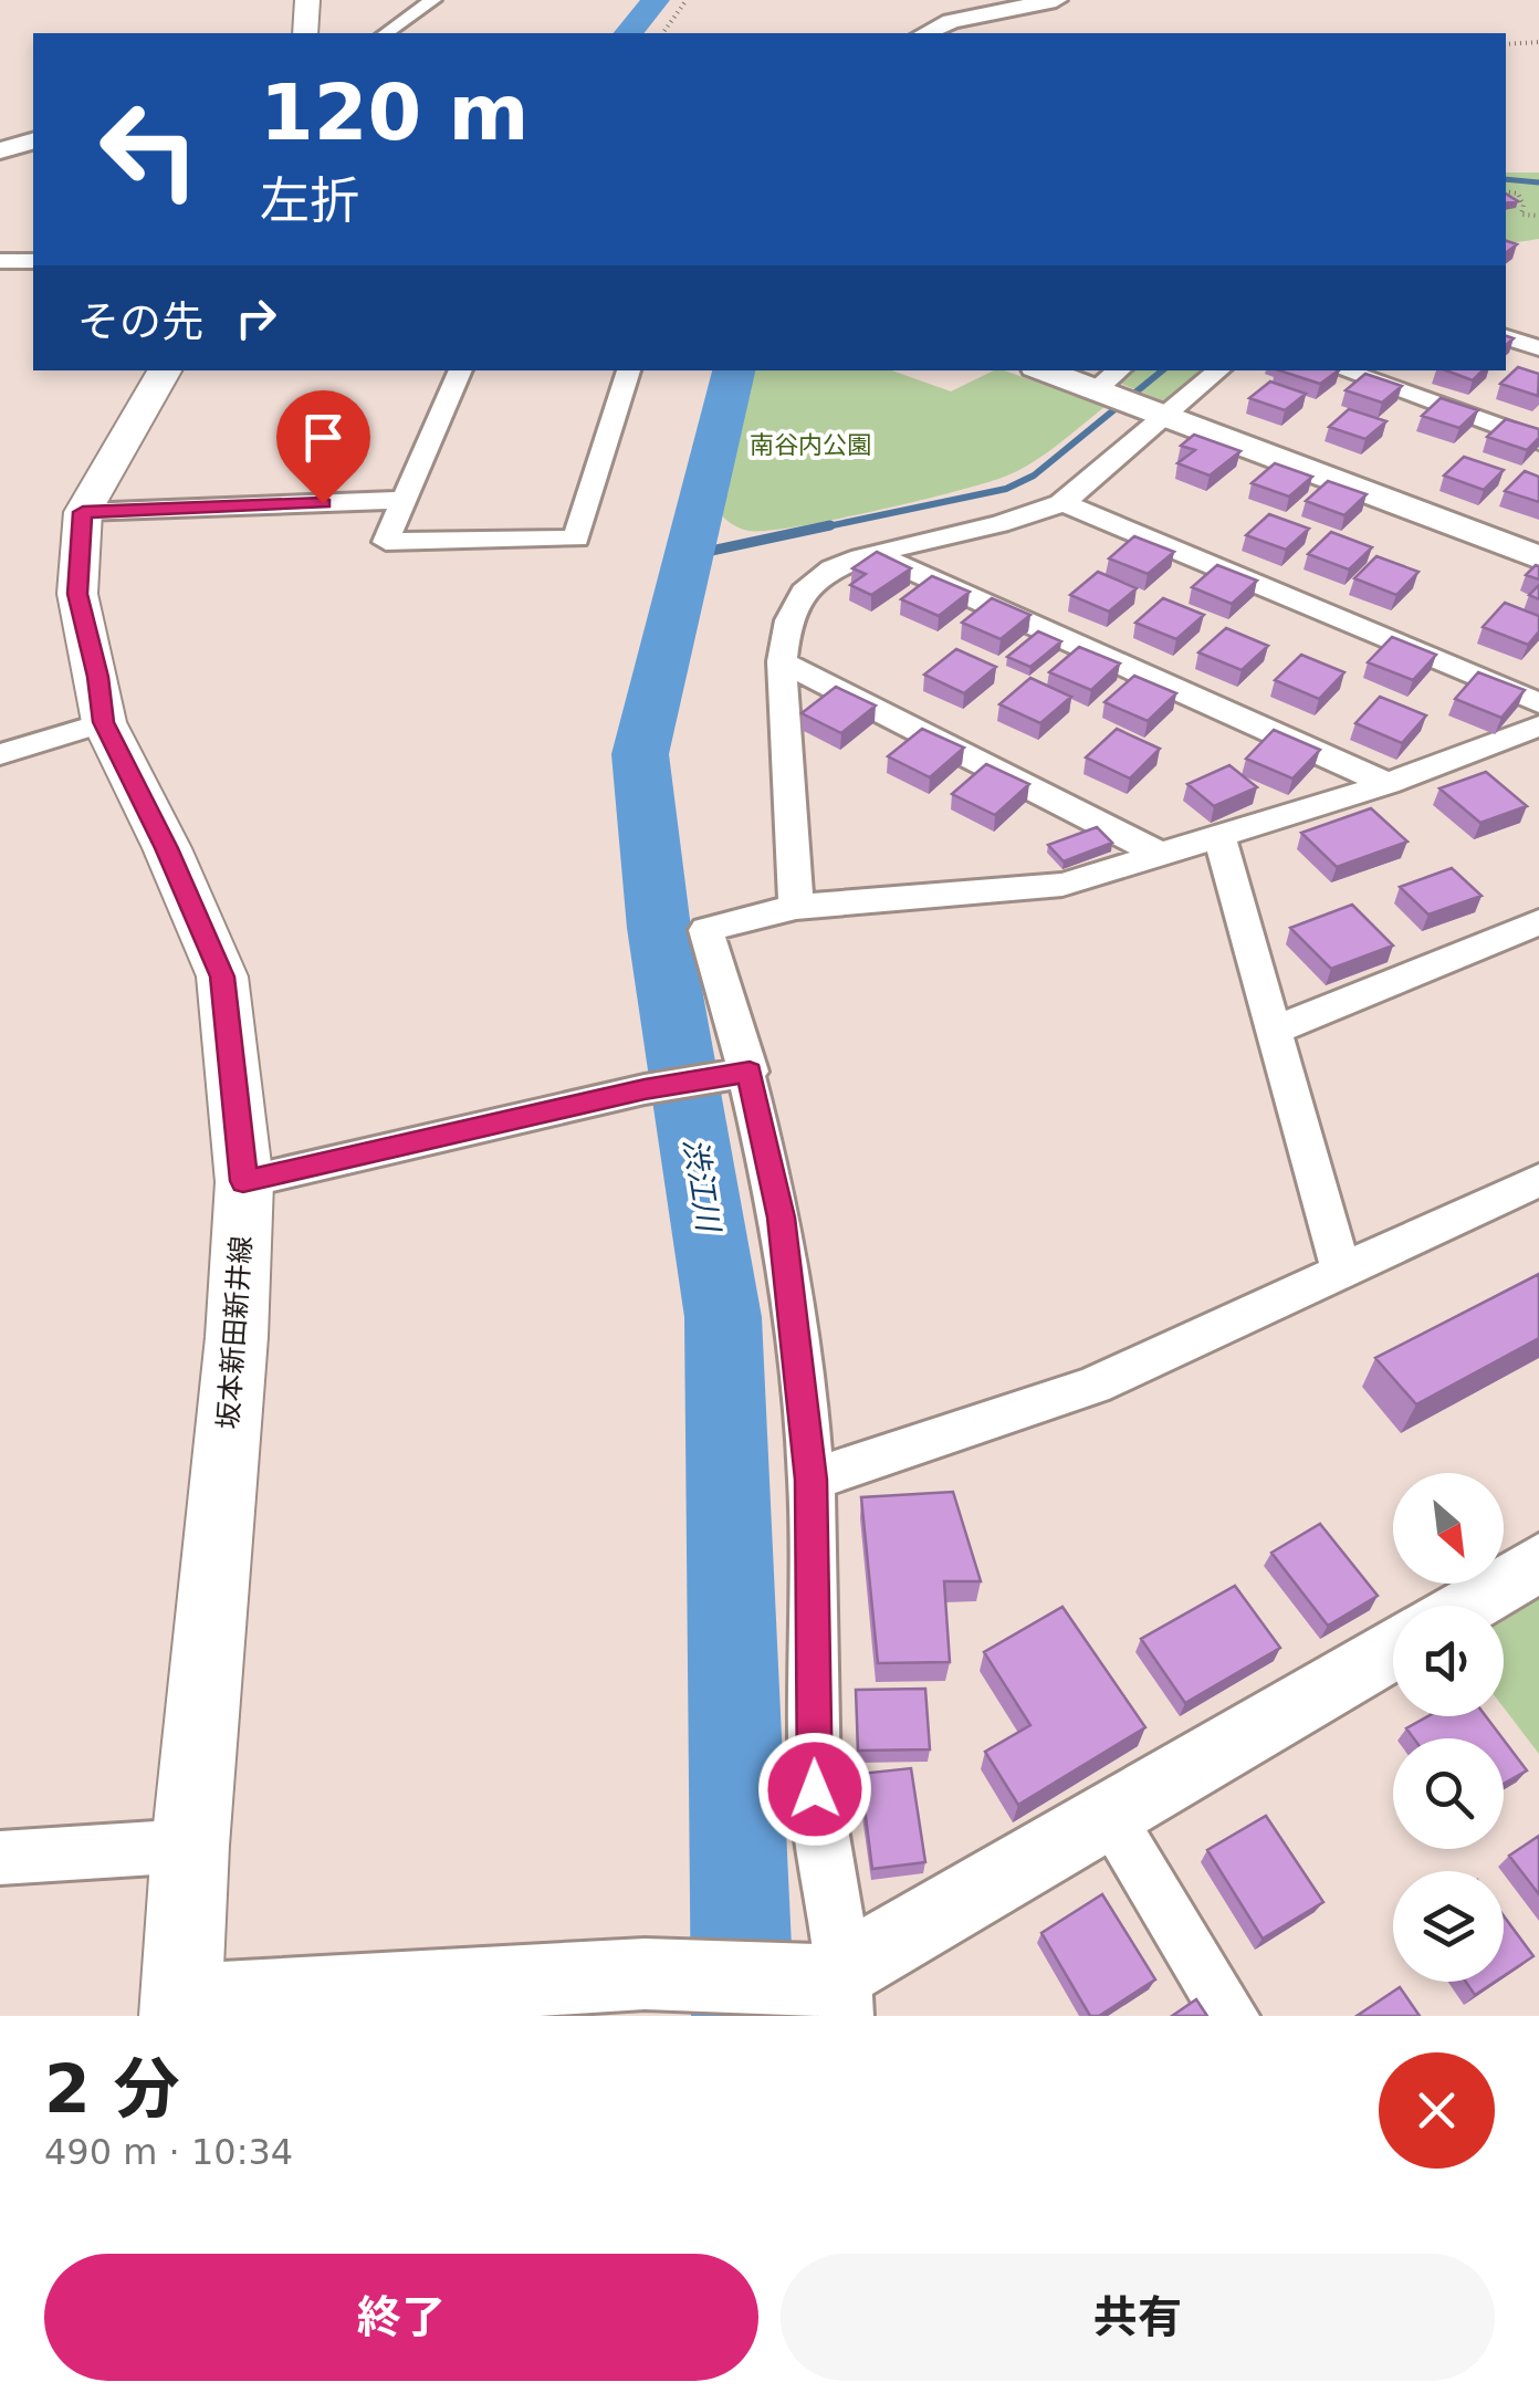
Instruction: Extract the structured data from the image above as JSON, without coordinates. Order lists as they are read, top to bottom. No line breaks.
{"streets":{"main road":["坂本新田新井線"]},"water":["渋江川"],"parks":["南谷内公園"],"north":"bottom right","page":{"turn":["120 m","左折"],"then":"その先","heading":["2 分","490 m · 10:34"],"buttons":["終了","共有"]}}
